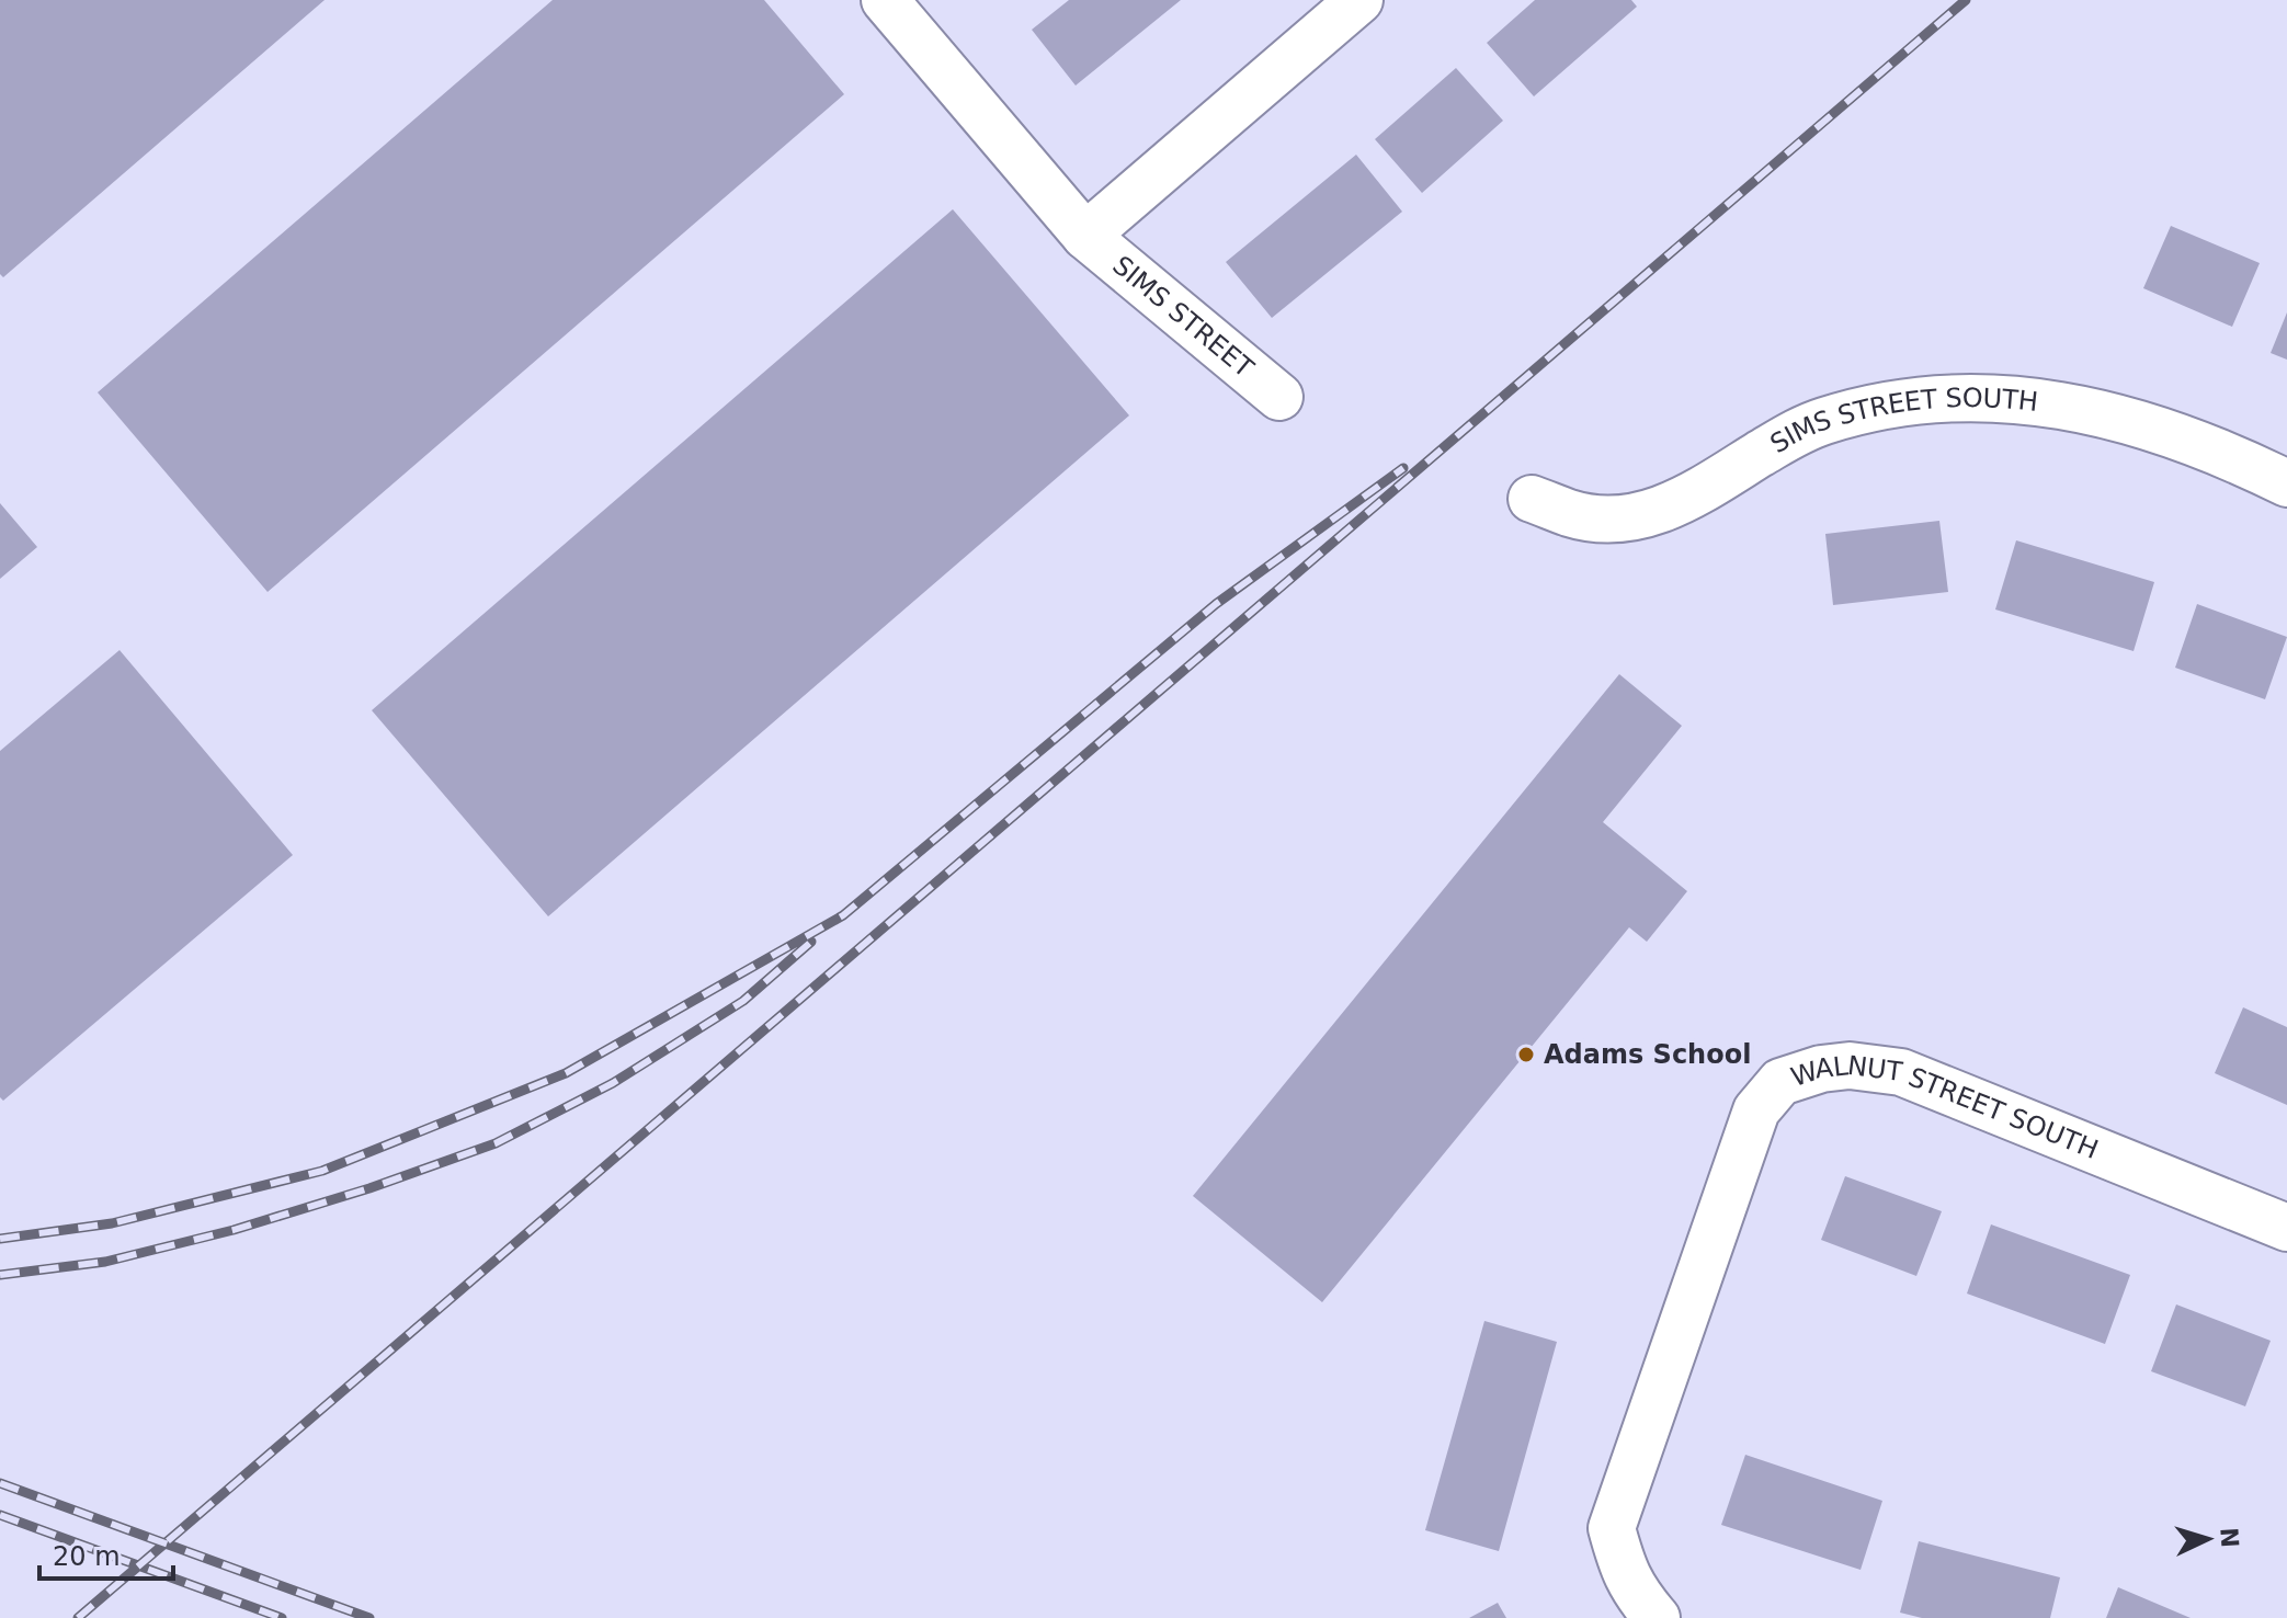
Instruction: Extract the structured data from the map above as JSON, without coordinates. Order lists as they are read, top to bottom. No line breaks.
{"streets":{"street":["SIMS STREET","SIMS STREET SOUTH","WALNUT STREET SOUTH"]},"places":["Adams School"],"scale_bar":"20 m","north":"right"}
